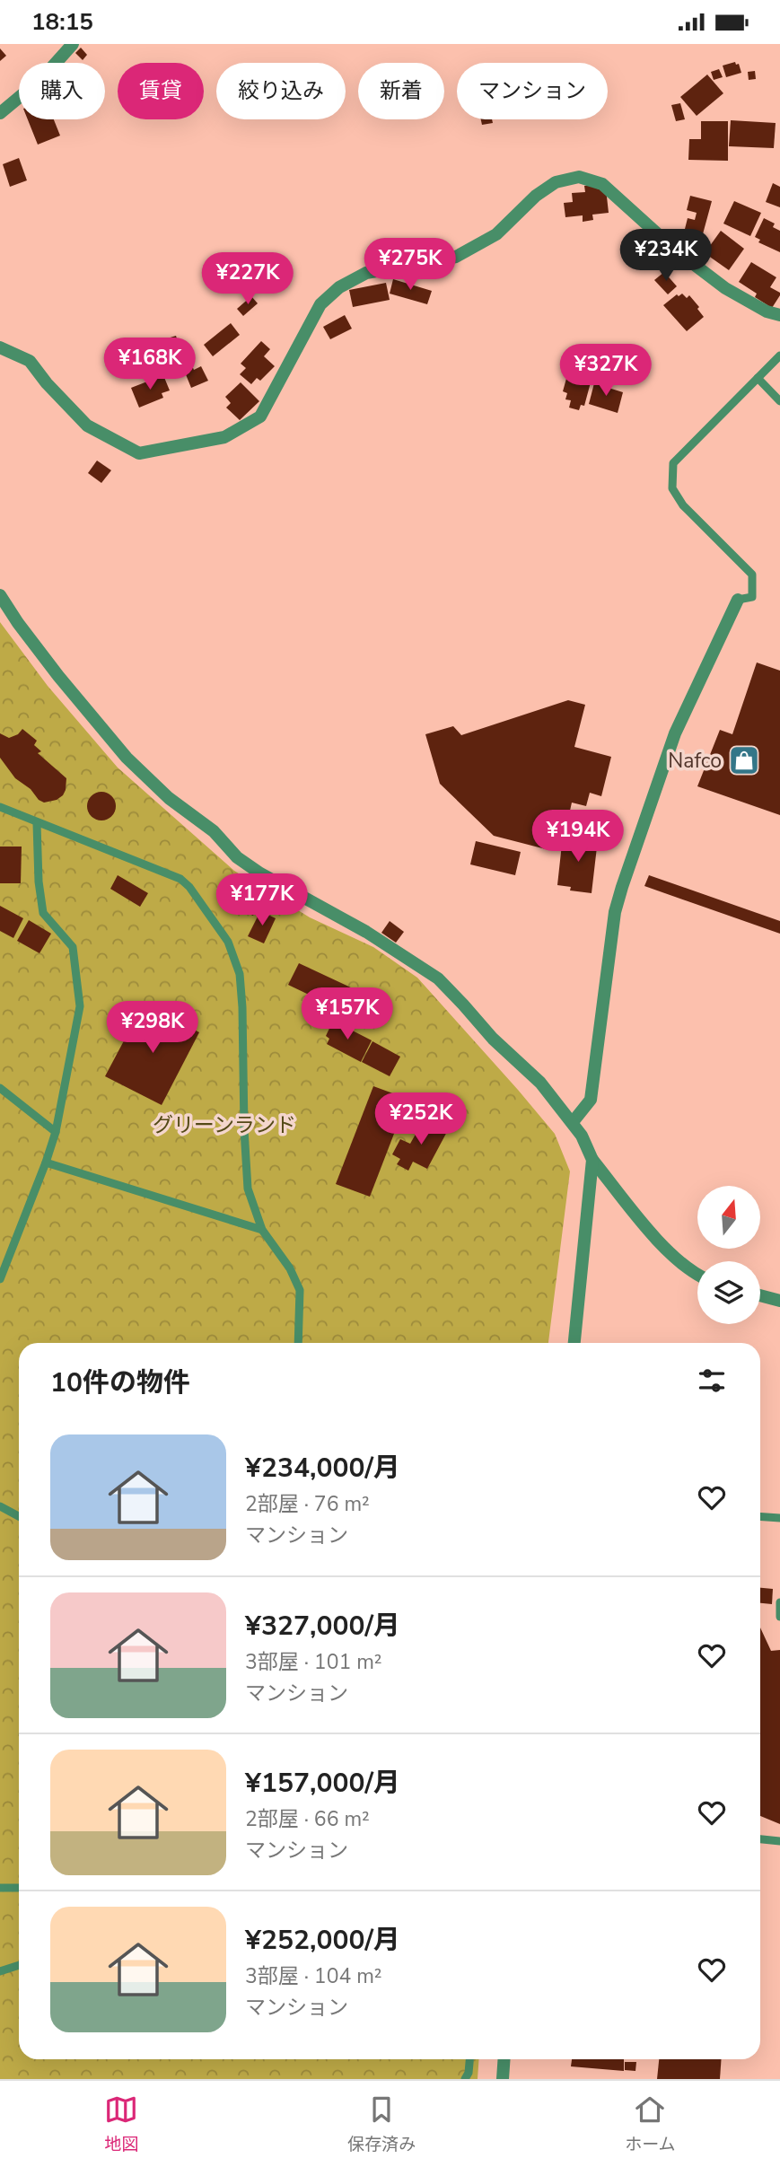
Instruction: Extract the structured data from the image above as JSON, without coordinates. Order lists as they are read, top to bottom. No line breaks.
{"parks":["グリーンランド"],"places":{"shop":["Nafco"]},"north":"top","page":{"status":"18:15","chip":["購入","賃貸","絞り込み","新着","マンション"],"price":["¥234K","¥275K","¥227K","¥168K","¥327K","¥194K","¥177K","¥157K","¥298K","¥252K"],"heading":"10件の物件","list":[{"name":"¥234,000/月","note":"2部屋 · 76 m² · マンション"},{"name":"¥327,000/月","note":"3部屋 · 101 m² · マンション"},{"name":"¥157,000/月","note":"2部屋 · 66 m² · マンション"},{"name":"¥252,000/月","note":"3部屋 · 104 m² · マンション"}],"tabs":["地図","保存済み","ホーム"]}}
